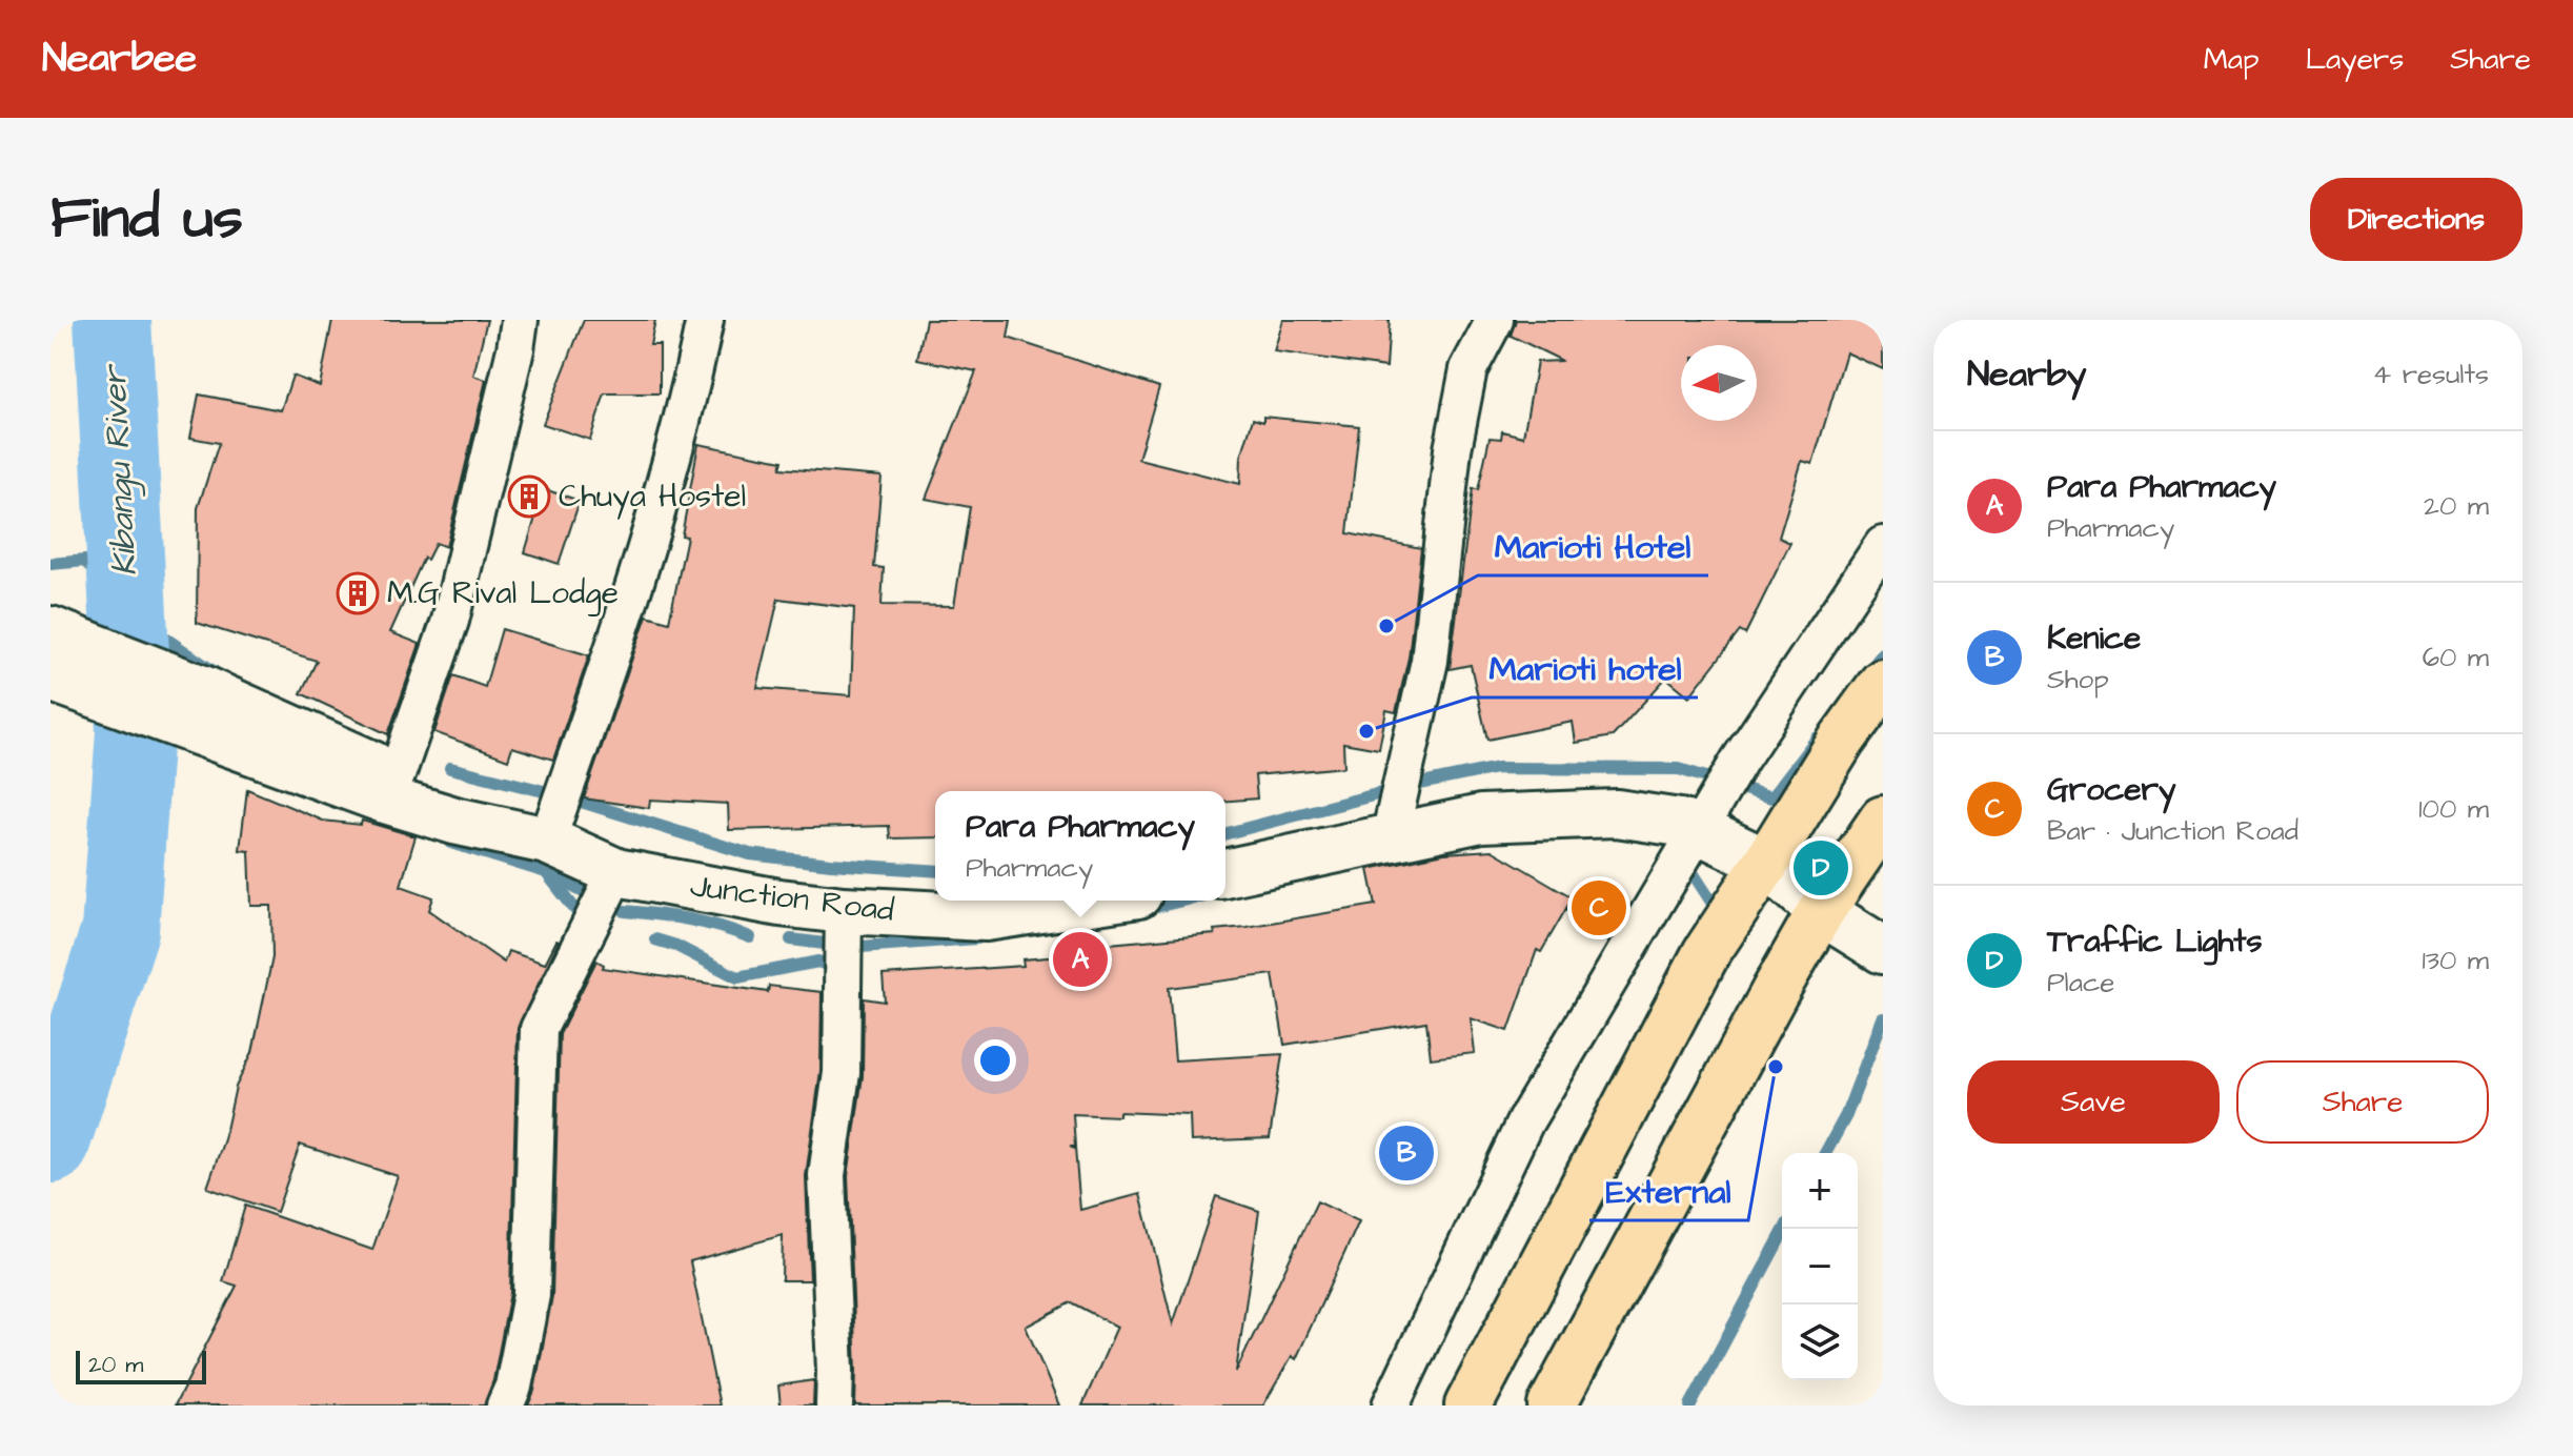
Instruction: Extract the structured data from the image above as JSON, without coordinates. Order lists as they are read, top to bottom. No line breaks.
{"streets":{"main road":["Junction Road"]},"water":["Kibangu River"],"places":{"building":["Chuya Hostel","M.G Rival Lodge"],"other":["Marioti Hotel","Marioti hotel","External"]},"scale_bar":"20 m","north":"left","page":{"header":"Nearbee","nav":["Map","Layers","Share"],"title":"Find us","buttons":["Directions",["Save","Share"]],"heading":["Nearby","4 results"],"list":[{"mark":"A","name":"Para Pharmacy","note":"Pharmacy","value":"20 m"},{"mark":"B","name":"Kenice","note":"Shop","value":"60 m"},{"mark":"C","name":"Grocery","note":"Bar · Junction Road","value":"100 m"},{"mark":"D","name":"Traffic Lights","note":"Place","value":"130 m"}],"popup":["Para Pharmacy","Pharmacy"],"pins":["D","C","A","B"],"map_buttons":["+","−"],"scale":"20 m"}}
